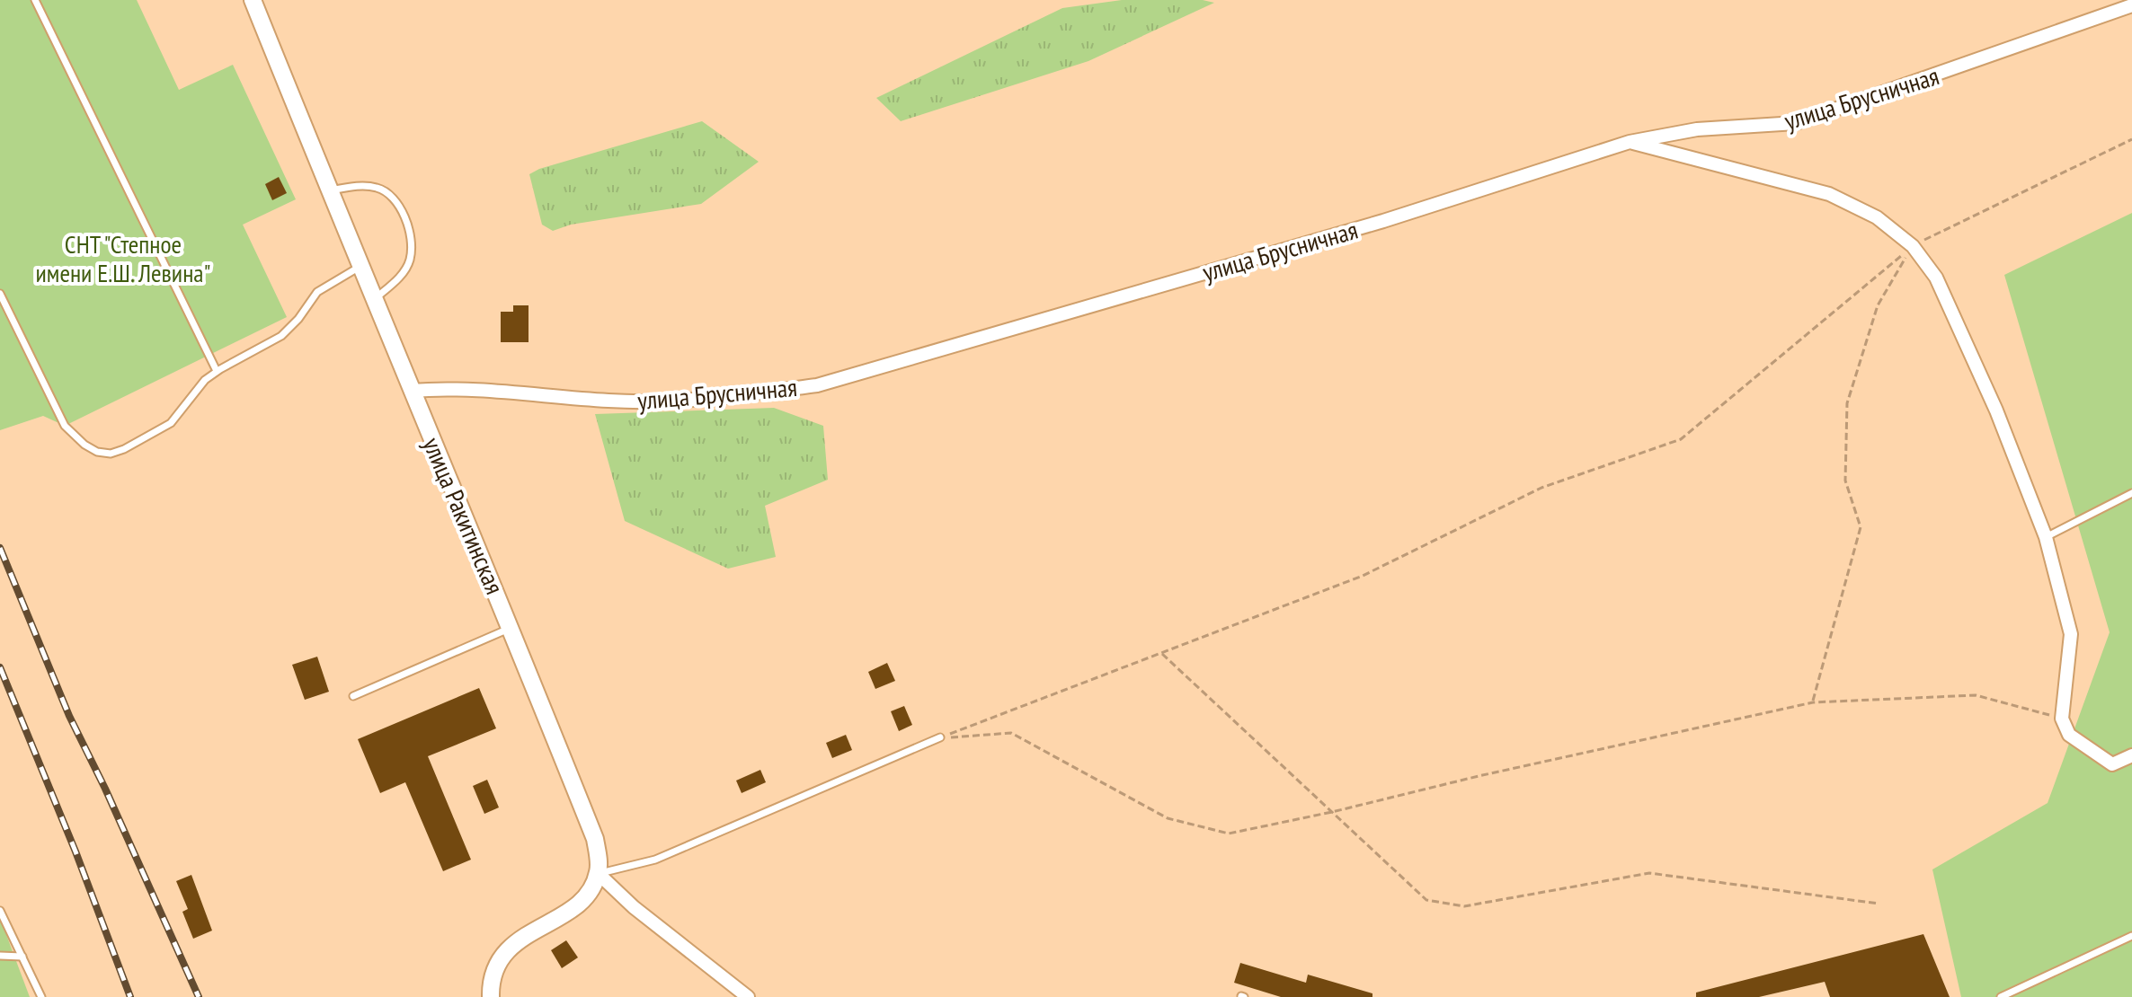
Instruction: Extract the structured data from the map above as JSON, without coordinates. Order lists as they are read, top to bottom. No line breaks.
{"streets":{"street":["улица Брусничная","улица Ракитинская"]},"crossings":[["улица Брусничная","улица Ракитинская"]],"parks":["СНТ \"Степное имени Е.Ш. Левина\""]}
